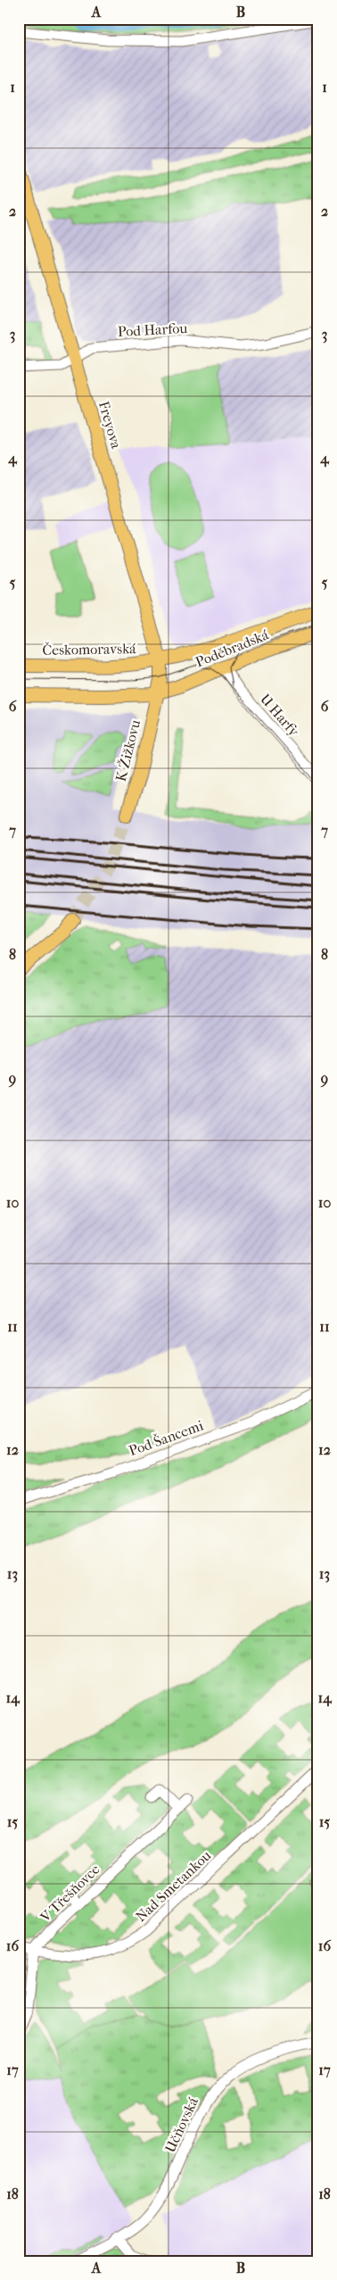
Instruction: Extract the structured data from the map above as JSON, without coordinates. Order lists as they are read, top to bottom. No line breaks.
{"streets":{"main road":["Freyova","Poděbradská","Českomoravská","K Žižkovu"],"street":["Pod Harfou","U Harfy","Pod Šancemi","Nad Smetankou","V Třešňovce","Učňovská"]},"crossings":[["Pod Harfou","Freyova"],["Freyova","Poděbradská"],["Freyova","Českomoravská"],["Freyova","K Žižkovu"],["Poděbradská","Českomoravská"],["Poděbradská","U Harfy"],["Poděbradská","K Žižkovu"],["Nad Smetankou","V Třešňovce"]],"grid":{"columns":["A","B"],"rows":["1","2","3","4","5","6","7","8","9","10","11","12","13","14","15","16","17","18"]}}
